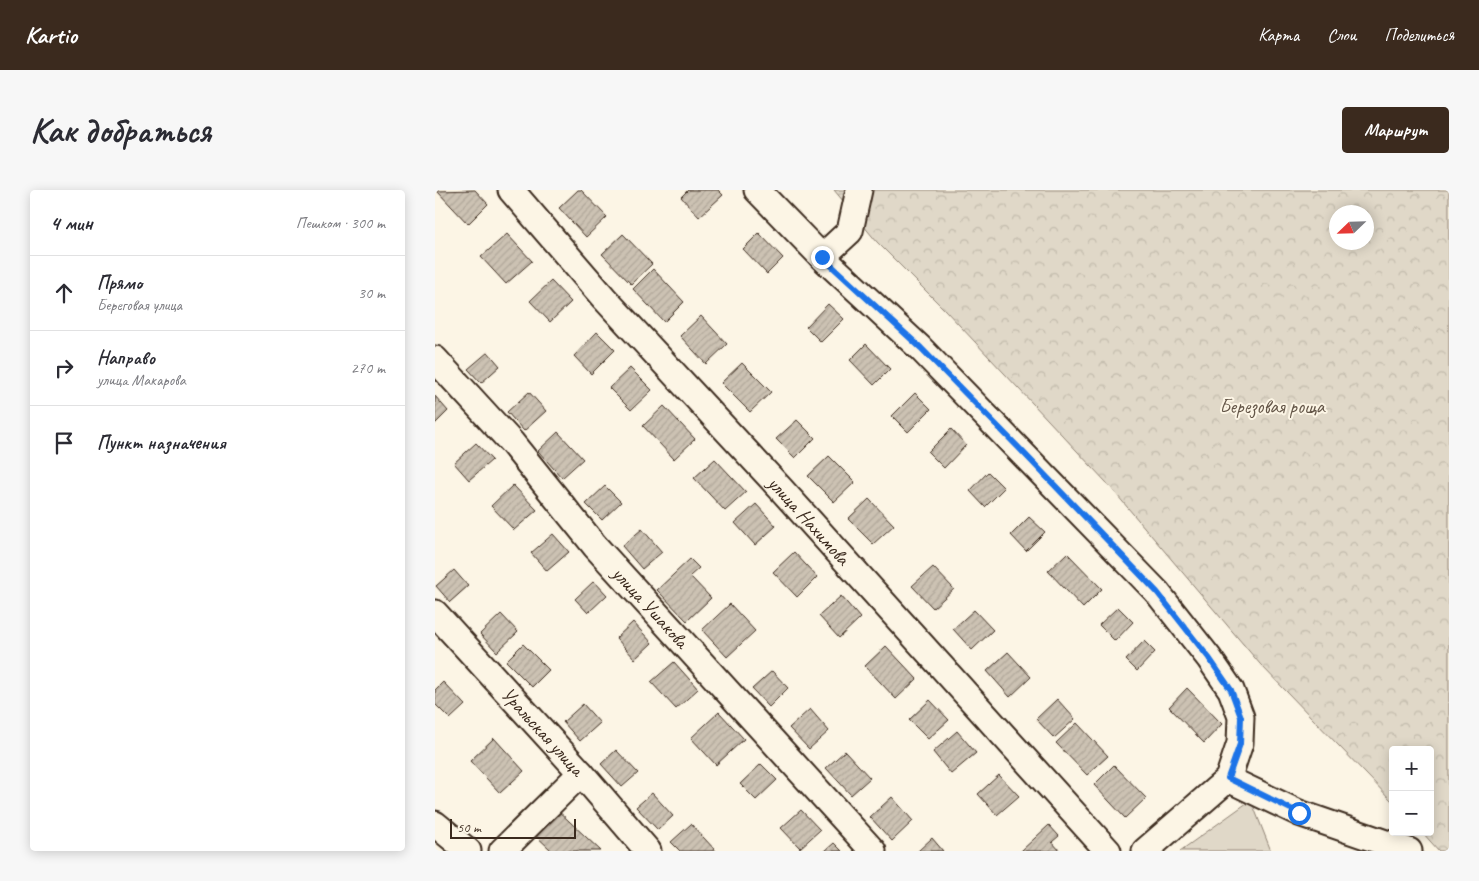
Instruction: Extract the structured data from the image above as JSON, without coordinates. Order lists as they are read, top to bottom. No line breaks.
{"streets":{"street":["улица Нахимова","улица Ушакова","Уральская улица"]},"parks":["Березовая роща"],"scale_bar":"50 m","north":"bottom left","page":{"header":"Kartio","nav":["Карта","Слои","Поделиться"],"buttons":"Маршрут","title":"Как добраться","heading":["4 мин","Пешком · 300 m"],"list":[["Прямо","Береговая улица","30 m"],["Направо","улица Макарова","270 m"],"Пункт назначения"],"map_buttons":["+","−"],"scale":"50 m"}}
